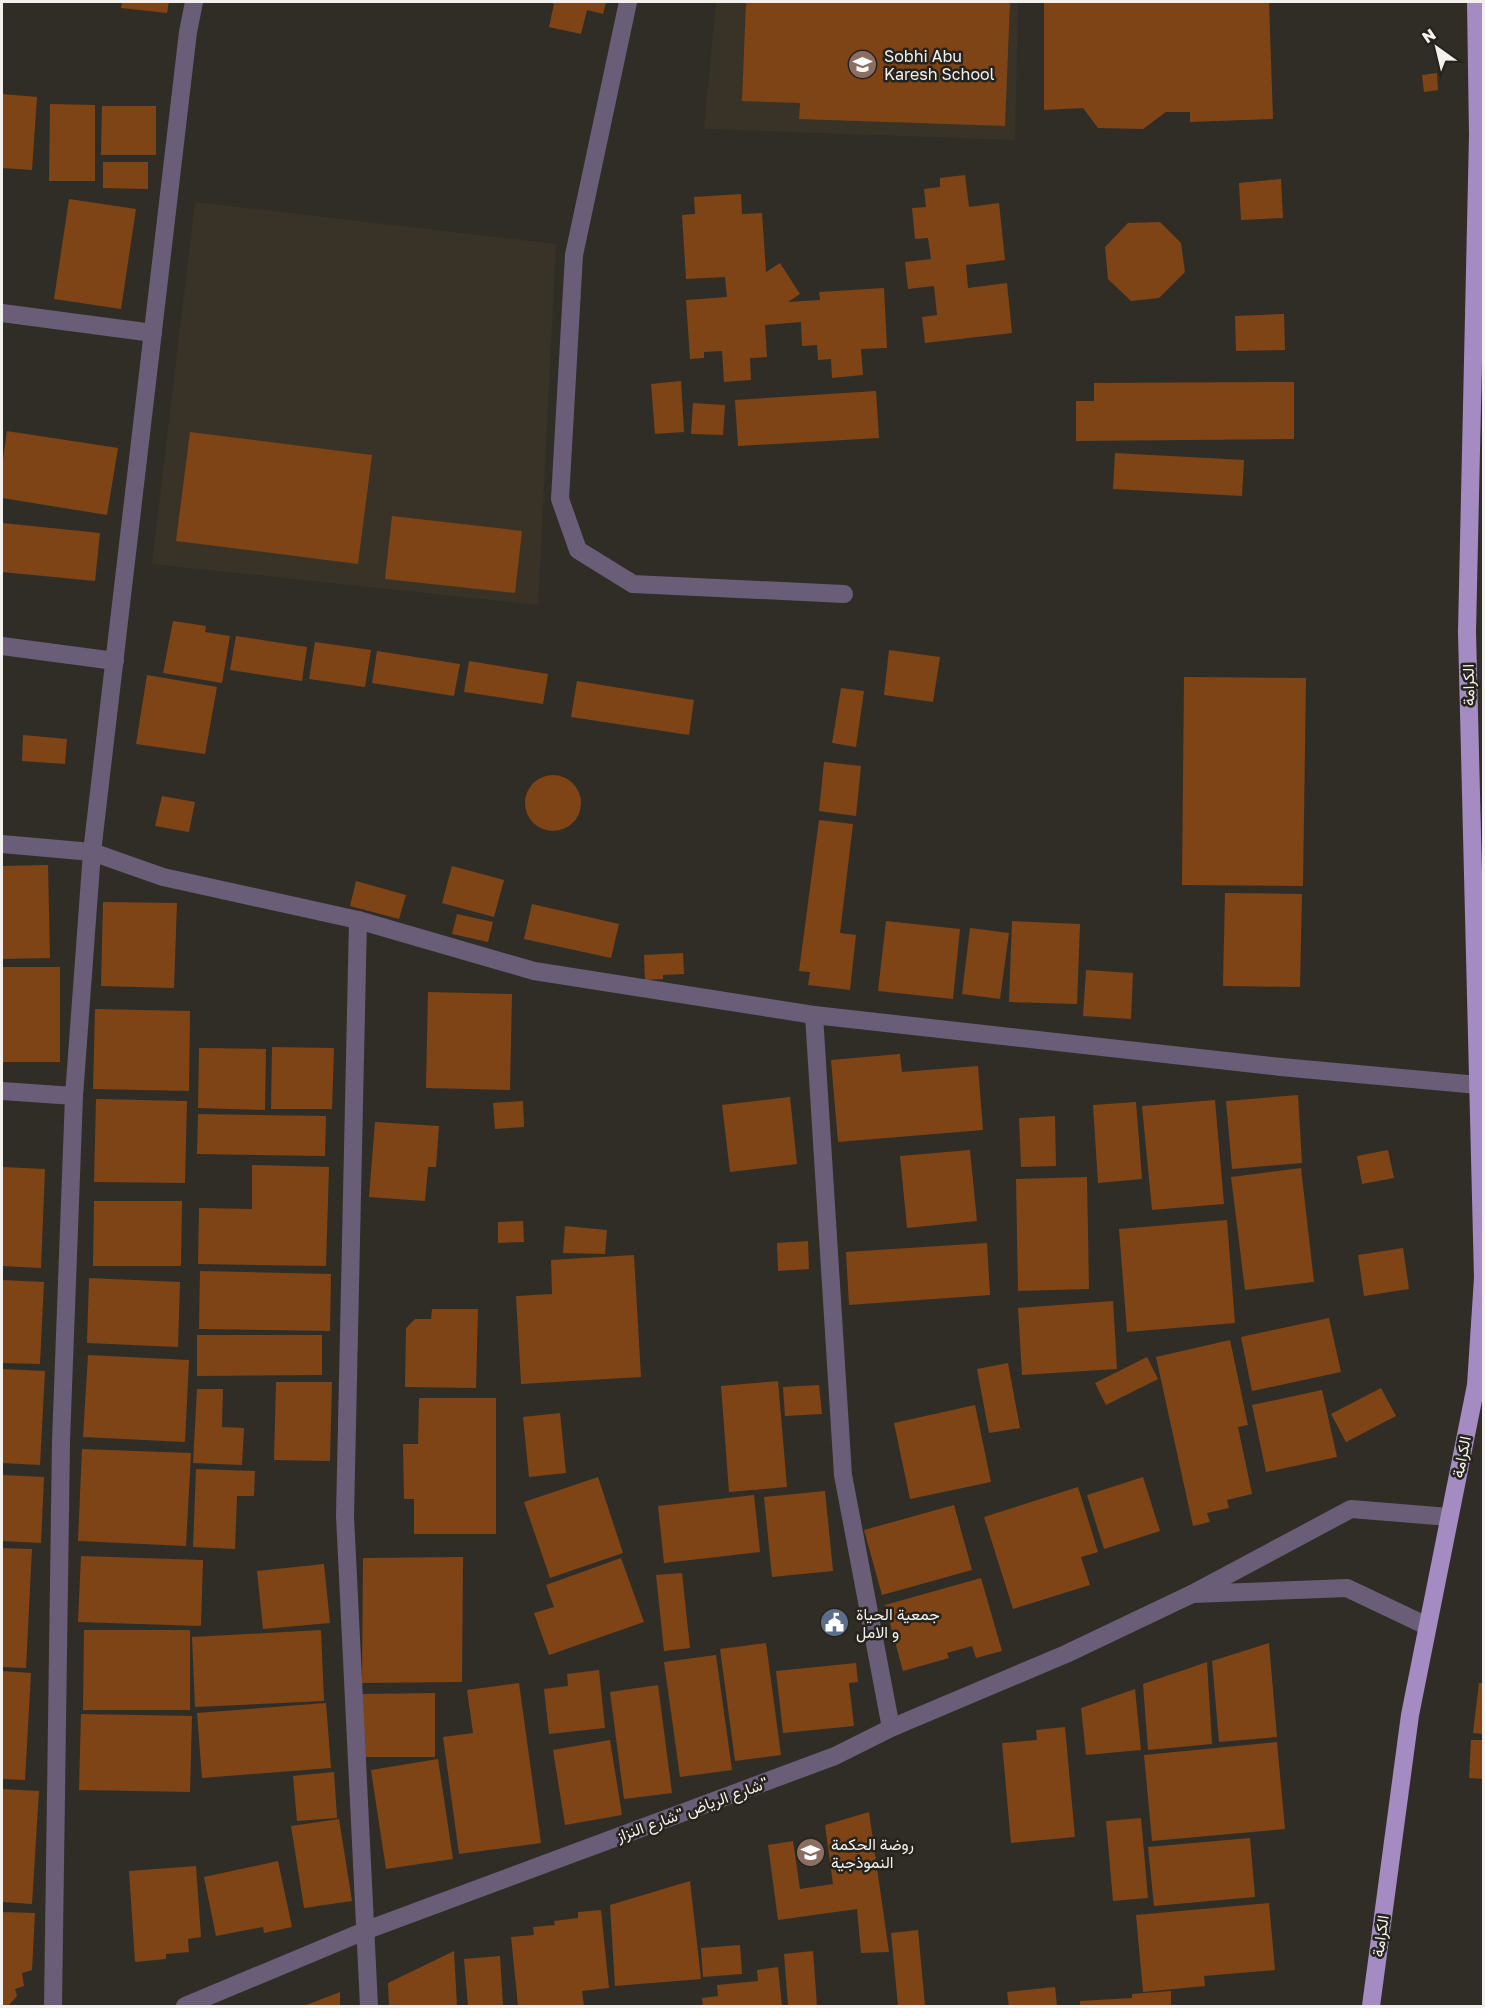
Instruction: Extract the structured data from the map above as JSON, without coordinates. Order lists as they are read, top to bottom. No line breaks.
{"streets":{"main road":["الكرامة"],"street":["شارع الرياض \"شارع النزاز\""]},"crossings":[["الكرامة","شارع الرياض \"شارع النزاز\""]],"places":{"school or university":["Sobhi Abu Karesh School","روضة الحكمة النموذجية"],"public building":["جمعية الحياة و الامل"]},"north":"top left"}
